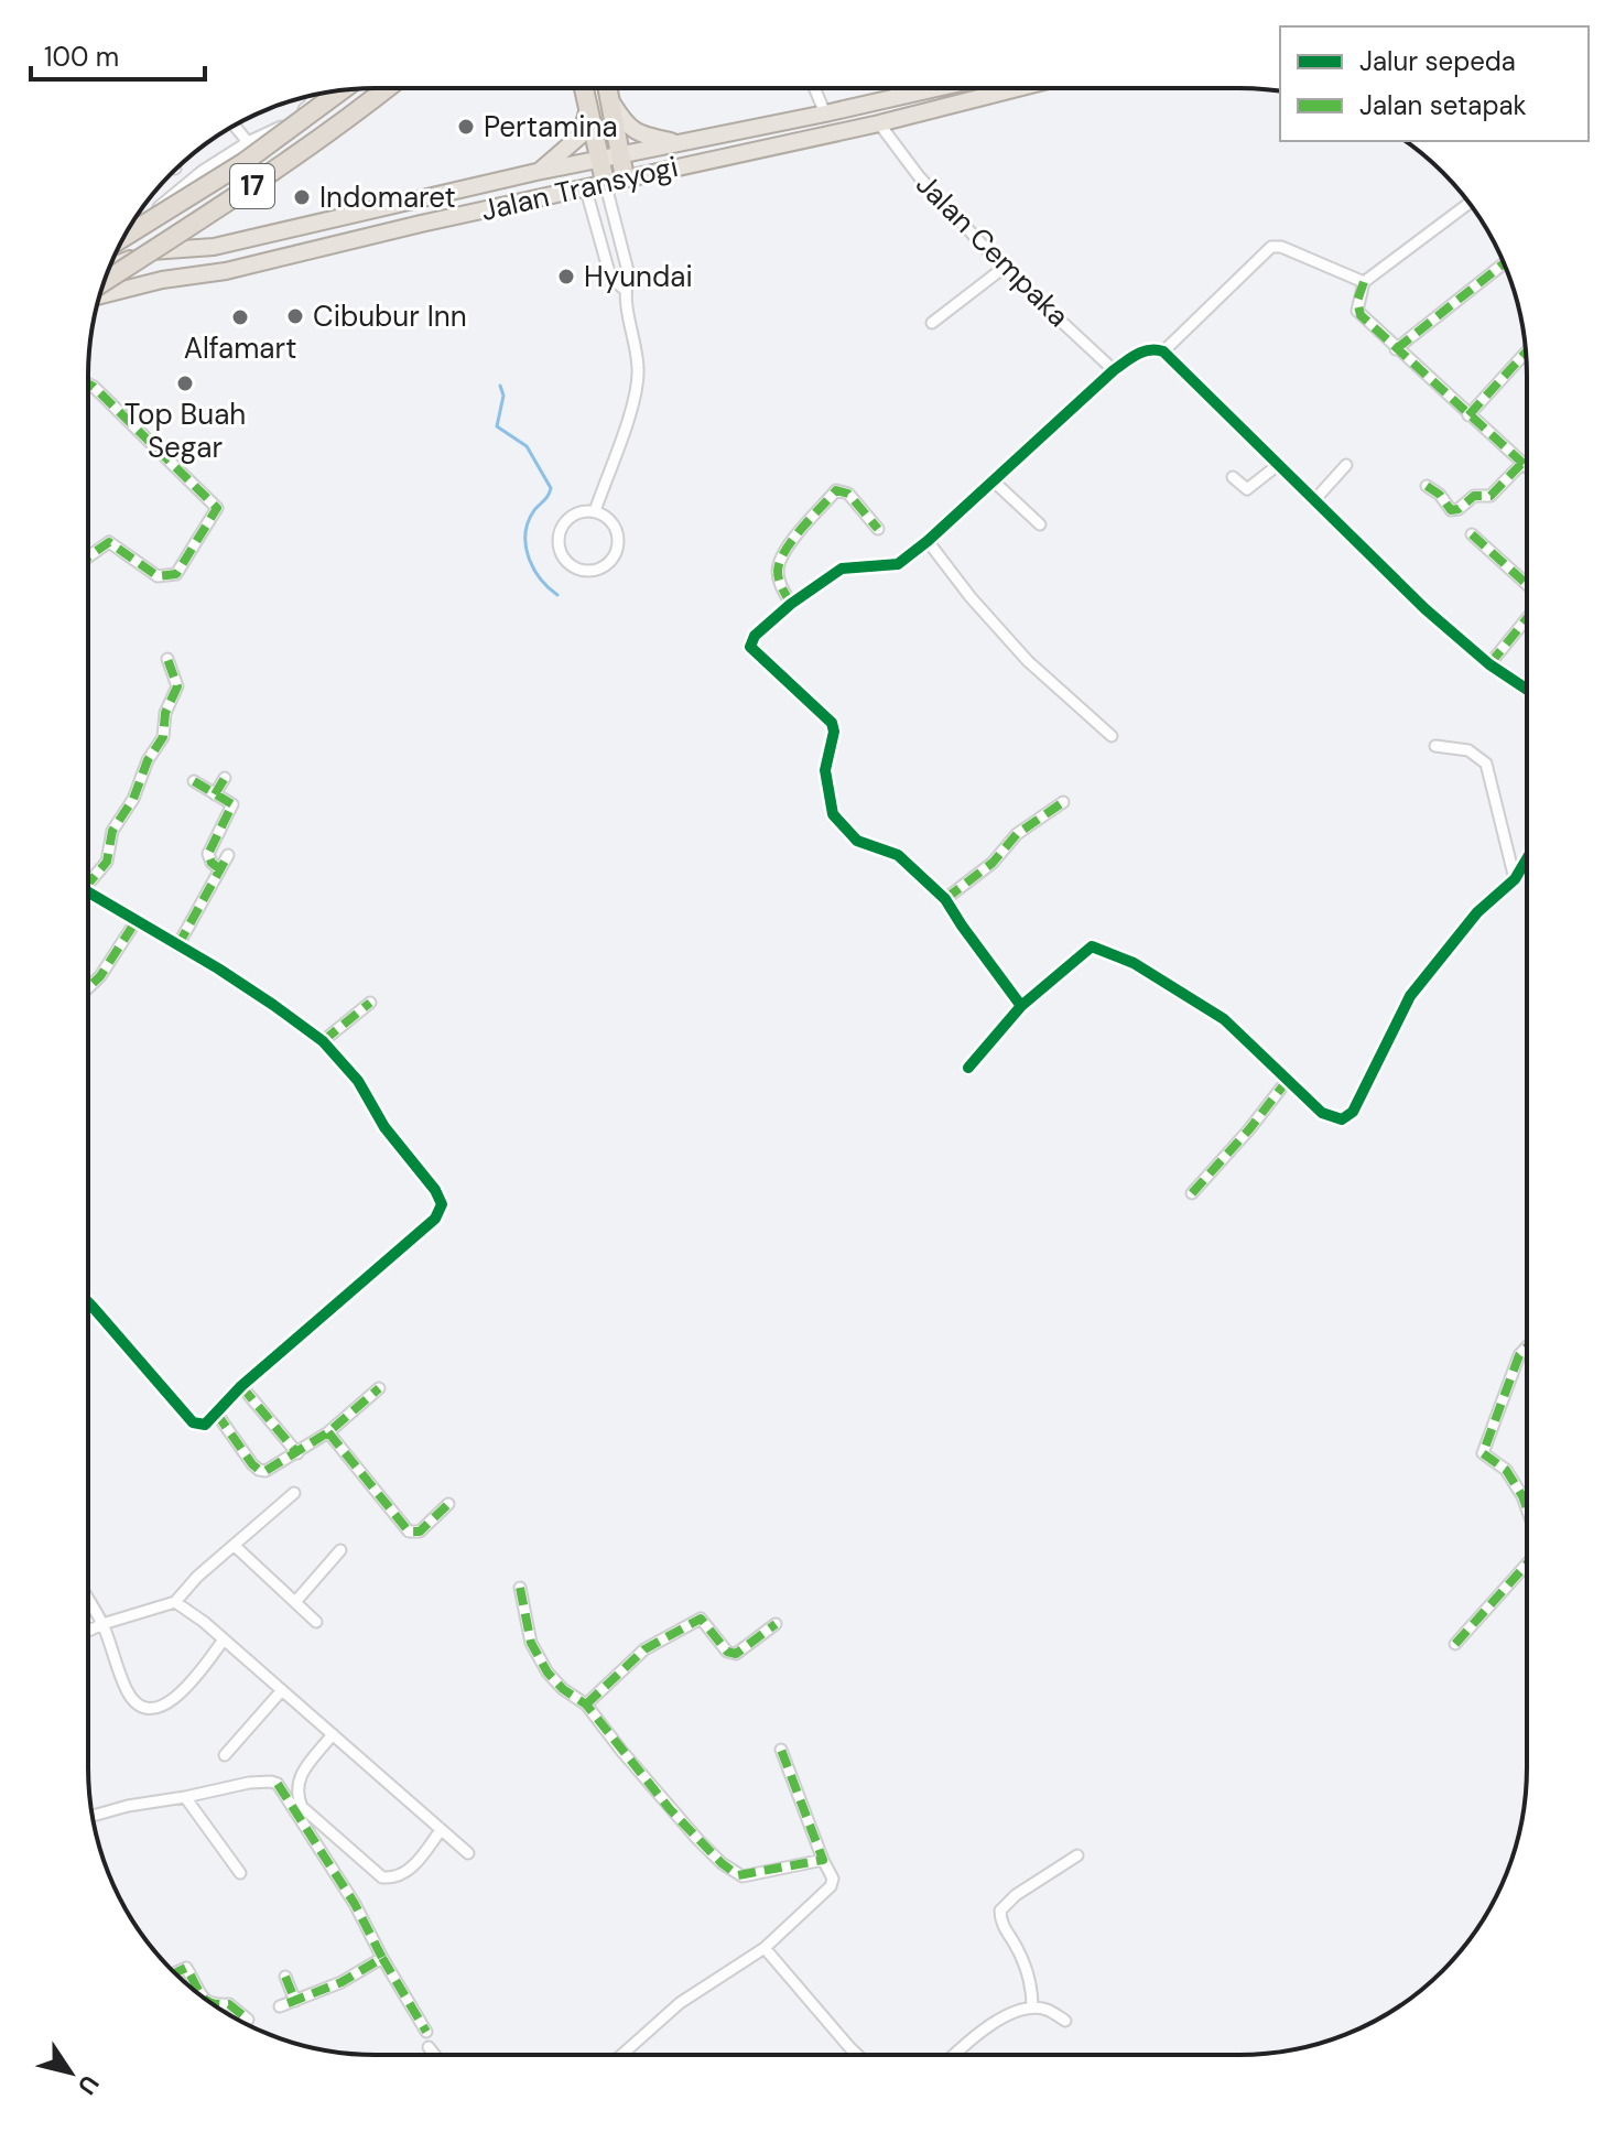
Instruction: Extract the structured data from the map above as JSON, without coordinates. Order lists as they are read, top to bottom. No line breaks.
{"streets":{"highway":["17","Jalan Transyogi"],"street":["Jalan Cempaka"]},"crossings":[["Jalan Transyogi","Jalan Cempaka"]],"places":["Pertamina","Indomaret","Hyundai","Cibubur Inn","Alfamart","Top Buah Segar"],"legend":["Jalur sepeda","Jalan setapak"],"scale_bar":"100 m","north":"bottom right"}
